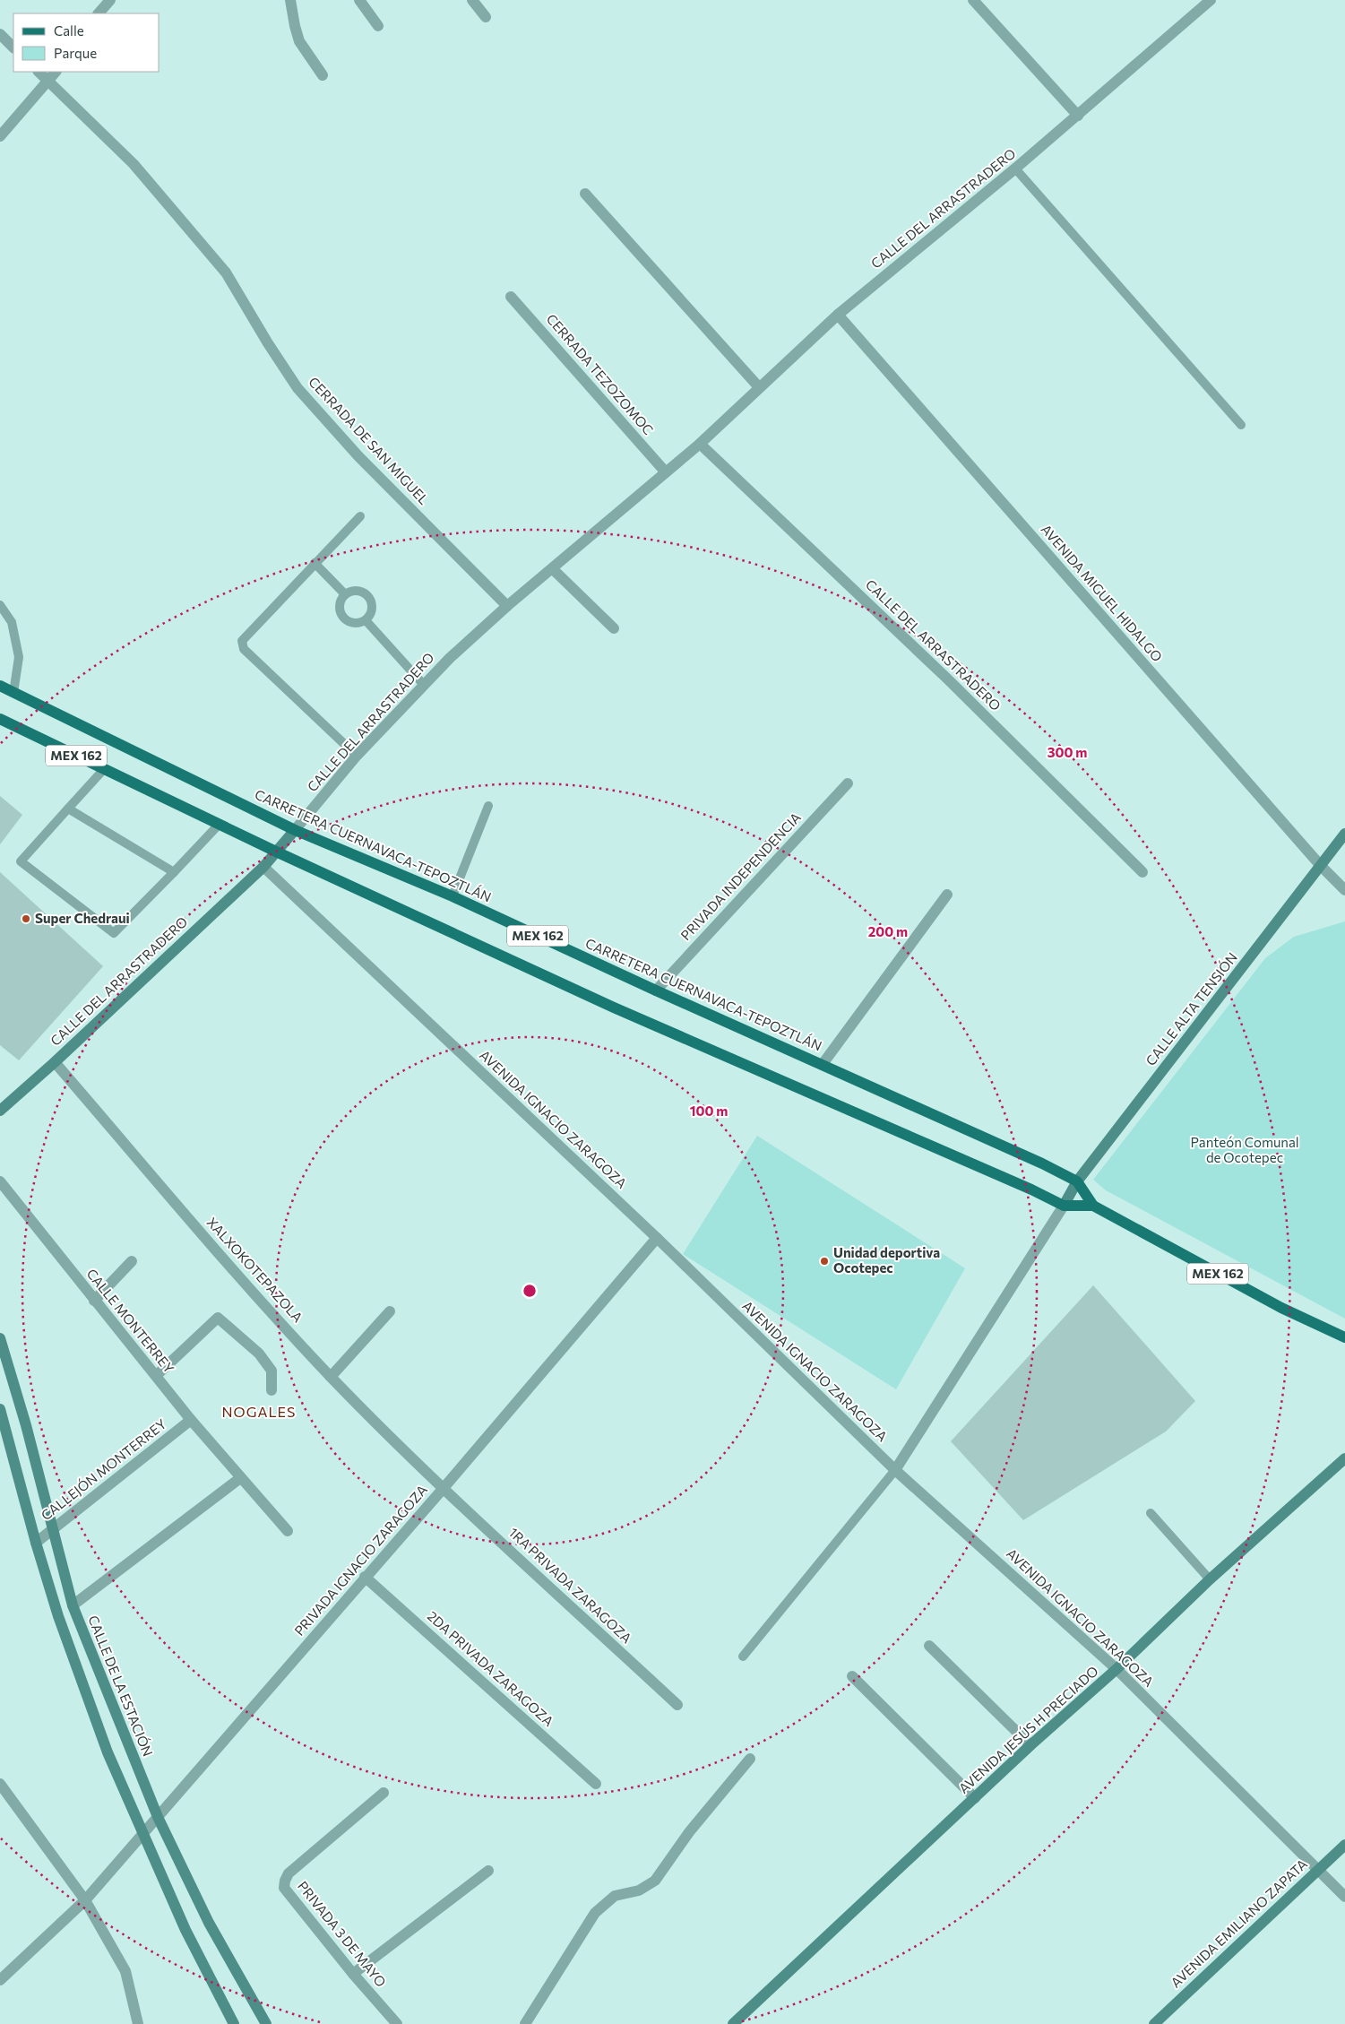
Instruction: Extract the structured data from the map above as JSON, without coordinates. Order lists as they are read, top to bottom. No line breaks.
{"streets":{"main road":["MEX 162","CARRETERA CUERNAVACA-TEPOZTLÁN"],"street":["CALLE DEL ARRASTRADERO","CERRADA TEZOZOMOC","CERRADA DE SAN MIGUEL","AVENIDA MIGUEL HIDALGO","PRIVADA INDEPENDENCIA","CALLE ALTA TENSIÓN","AVENIDA IGNACIO ZARAGOZA","XALXOKOTEPAZOLA","CALLE MONTERREY","CALLEJÓN MONTERREY","PRIVADA IGNACIO ZARAGOZA","1RA PRIVADA ZARAGOZA","2DA PRIVADA ZARAGOZA","CALLE DE LA ESTACIÓN","AVENIDA JESÚS H PRECIADO","AVENIDA EMILIANO ZAPATA","PRIVADA 3 DE MAYO"]},"crossings":[["CALLE DEL ARRASTRADERO","CERRADA TEZOZOMOC"],["CALLE DEL ARRASTRADERO","CERRADA DE SAN MIGUEL"],["CALLE DEL ARRASTRADERO","AVENIDA MIGUEL HIDALGO"],["CALLE DEL ARRASTRADERO","CARRETERA CUERNAVACA-TEPOZTLÁN"],["CALLE DEL ARRASTRADERO","AVENIDA IGNACIO ZARAGOZA"],["CALLE DEL ARRASTRADERO","XALXOKOTEPAZOLA"],["AVENIDA MIGUEL HIDALGO","CALLE ALTA TENSIÓN"],["CARRETERA CUERNAVACA-TEPOZTLÁN","PRIVADA INDEPENDENCIA"],["CARRETERA CUERNAVACA-TEPOZTLÁN","CALLE ALTA TENSIÓN"],["AVENIDA IGNACIO ZARAGOZA","PRIVADA IGNACIO ZARAGOZA"],["AVENIDA IGNACIO ZARAGOZA","AVENIDA JESÚS H PRECIADO"],["AVENIDA IGNACIO ZARAGOZA","AVENIDA EMILIANO ZAPATA"],["XALXOKOTEPAZOLA","PRIVADA IGNACIO ZARAGOZA"],["XALXOKOTEPAZOLA","1RA PRIVADA ZARAGOZA"],["CALLE MONTERREY","CALLEJÓN MONTERREY"],["CALLEJÓN MONTERREY","CALLE DE LA ESTACIÓN"],["PRIVADA IGNACIO ZARAGOZA","1RA PRIVADA ZARAGOZA"],["PRIVADA IGNACIO ZARAGOZA","2DA PRIVADA ZARAGOZA"],["PRIVADA IGNACIO ZARAGOZA","CALLE DE LA ESTACIÓN"]],"districts":["NOGALES"],"parks":["Panteón Comunal de Ocotepec"],"places":["Super Chedraui","Unidad deportiva Ocotepec"],"legend":["Calle","Parque"],"rings":["300 m","200 m","100 m"]}
